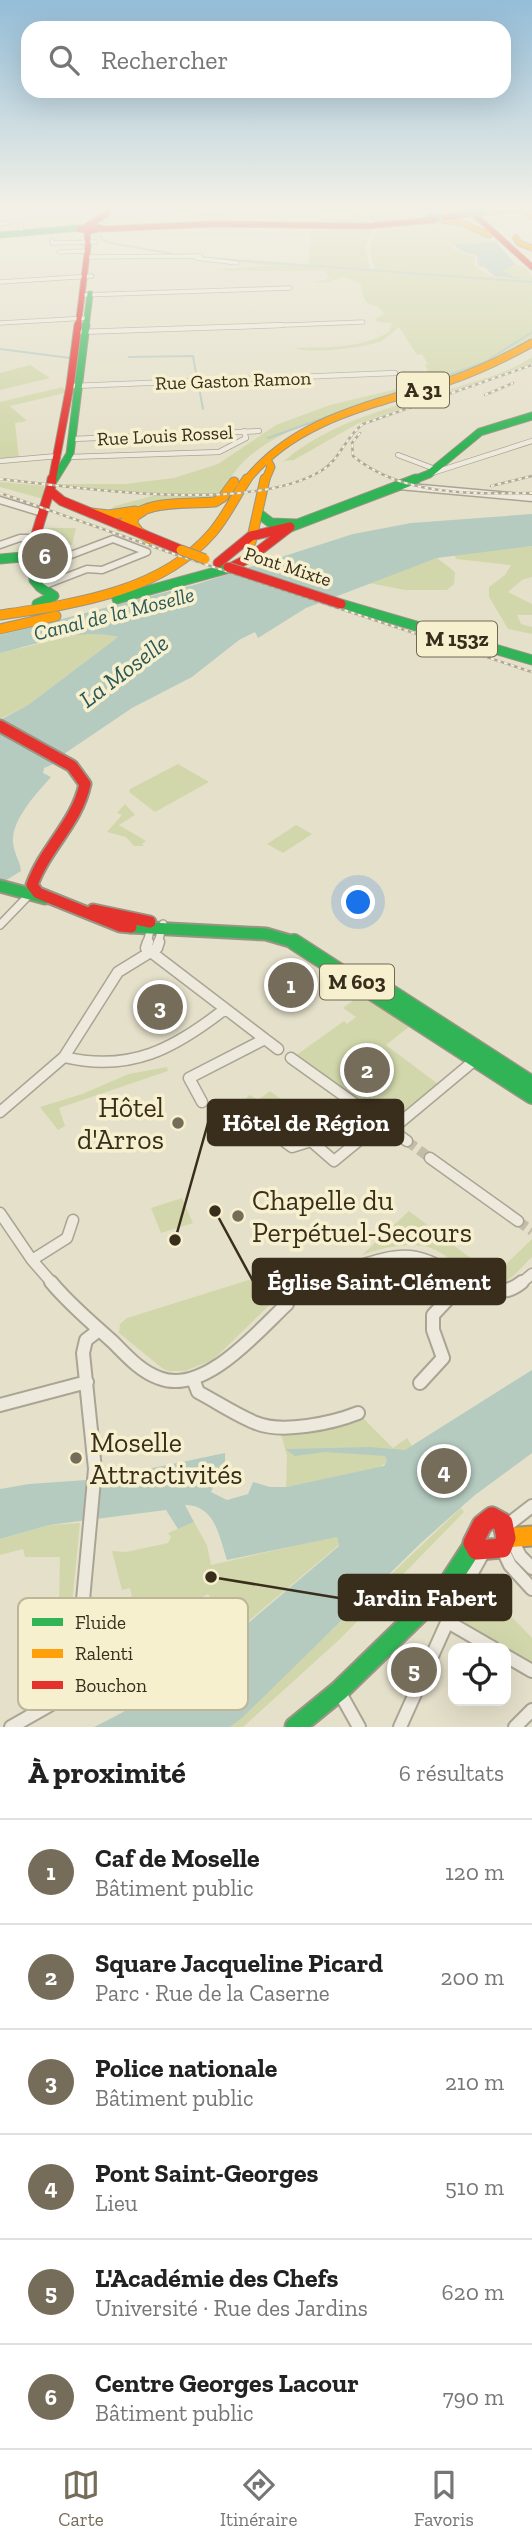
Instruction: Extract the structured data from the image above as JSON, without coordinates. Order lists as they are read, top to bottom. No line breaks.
{"streets":{"main road":["A 31","Pont Mixte","M 153z","M 603"],"street":["Rue Gaston Ramon","Rue Louis Rossel"]},"crossings":[["A 31","Pont Mixte"],["Pont Mixte","M 153z"]],"water":["Canal de la Moselle","La Moselle"],"places":["Hôtel d'Arros","Église Saint-Clément","Chapelle du Perpétuel-Secours","Hôtel de Région","Moselle Attractivités","Jardin Fabert"],"legend":["Fluide","Ralenti","Bouchon"],"page":{"search":"Rechercher","pins":["6","1","3","2","4","5"],"heading":["À proximité","6 résultats"],"list":[{"mark":"1","name":"Caf de Moselle","note":"Bâtiment public","value":"120 m"},{"mark":"2","name":"Square Jacqueline Picard","note":"Parc · Rue de la Caserne","value":"200 m"},{"mark":"3","name":"Police nationale","note":"Bâtiment public","value":"210 m"},{"mark":"4","name":"Pont Saint-Georges","note":"Lieu","value":"510 m"},{"mark":"5","name":"L'Académie des Chefs","note":"Université · Rue des Jardins","value":"620 m"},{"mark":"6","name":"Centre Georges Lacour","note":"Bâtiment public","value":"790 m"}],"nav":["Carte","Itinéraire","Favoris"]}}
